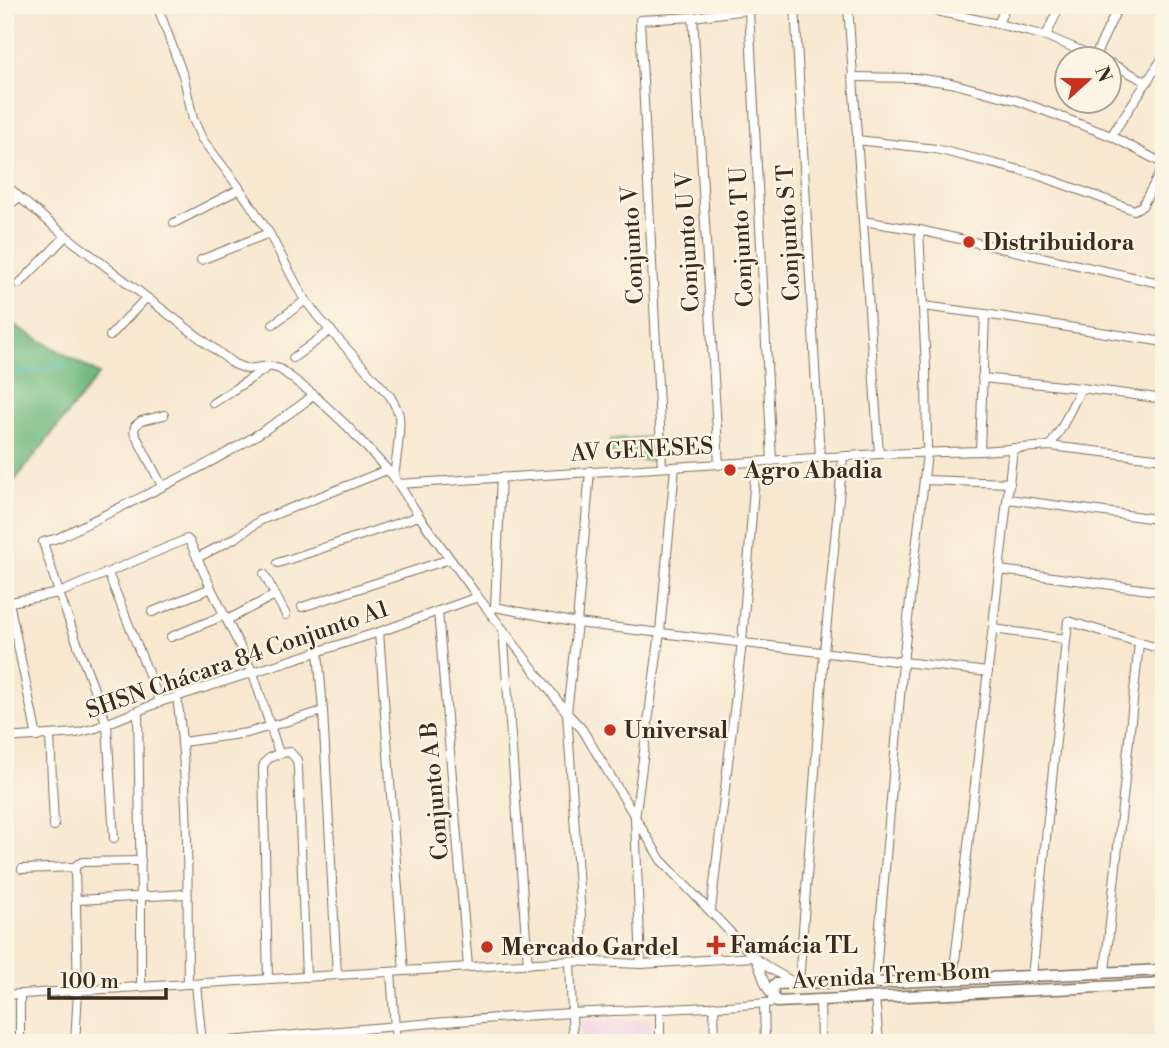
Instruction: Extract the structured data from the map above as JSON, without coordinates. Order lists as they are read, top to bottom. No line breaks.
{"streets":{"street":["Conjunto S T","Conjunto T U","Conjunto U V","Conjunto V","AV GENESES","SHSN Chácara 84 Conjunto A1","Conjunto A B","Avenida Trem Bom"]},"crossings":[["Conjunto S T","AV GENESES"],["Conjunto T U","AV GENESES"],["Conjunto U V","Conjunto V"],["Conjunto U V","AV GENESES"],["Conjunto V","AV GENESES"],["SHSN Chácara 84 Conjunto A1","Conjunto A B"]],"places":{"other":["Distribuidora","Agro Abadia","Universal","Mercado Gardel"],"health":["Famácia TL"]},"scale_bar":"100 m","north":"right"}
